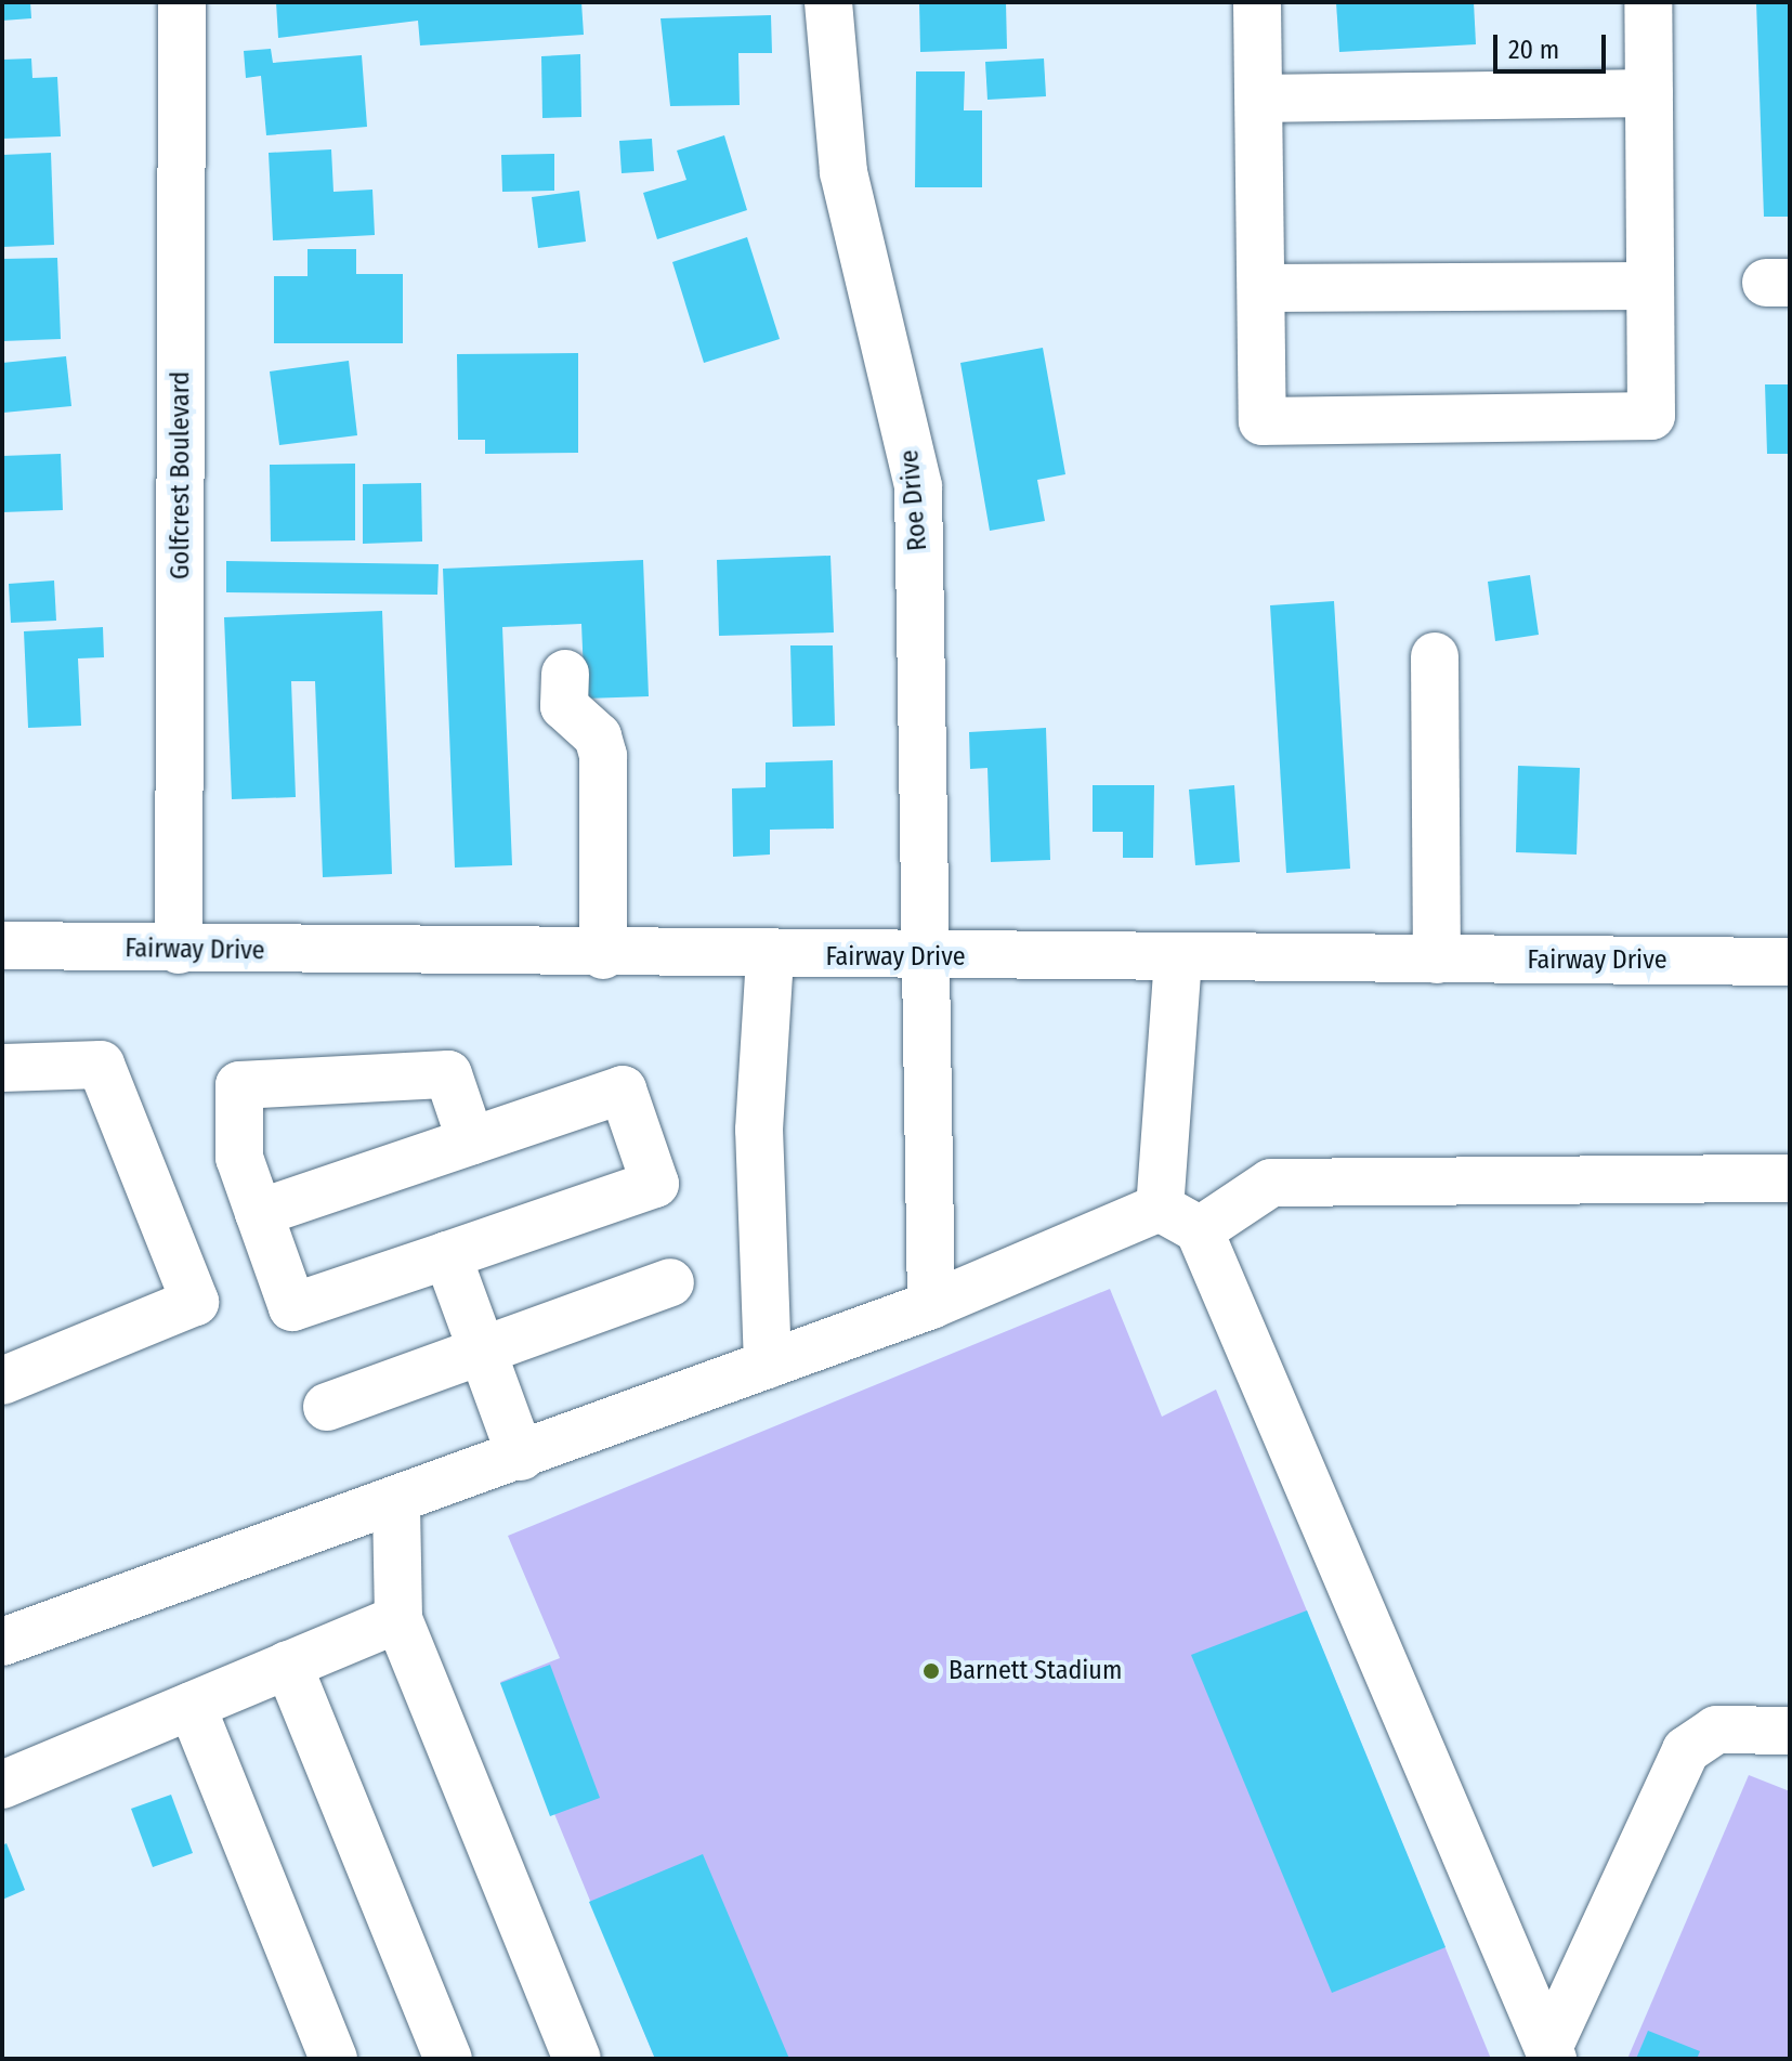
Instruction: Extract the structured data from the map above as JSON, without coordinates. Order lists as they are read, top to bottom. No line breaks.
{"streets":{"street":["Golfcrest Boulevard","Roe Drive","Fairway Drive"]},"crossings":[["Golfcrest Boulevard","Fairway Drive"],["Roe Drive","Fairway Drive"]],"places":["Barnett Stadium"],"scale_bar":"20 m"}
